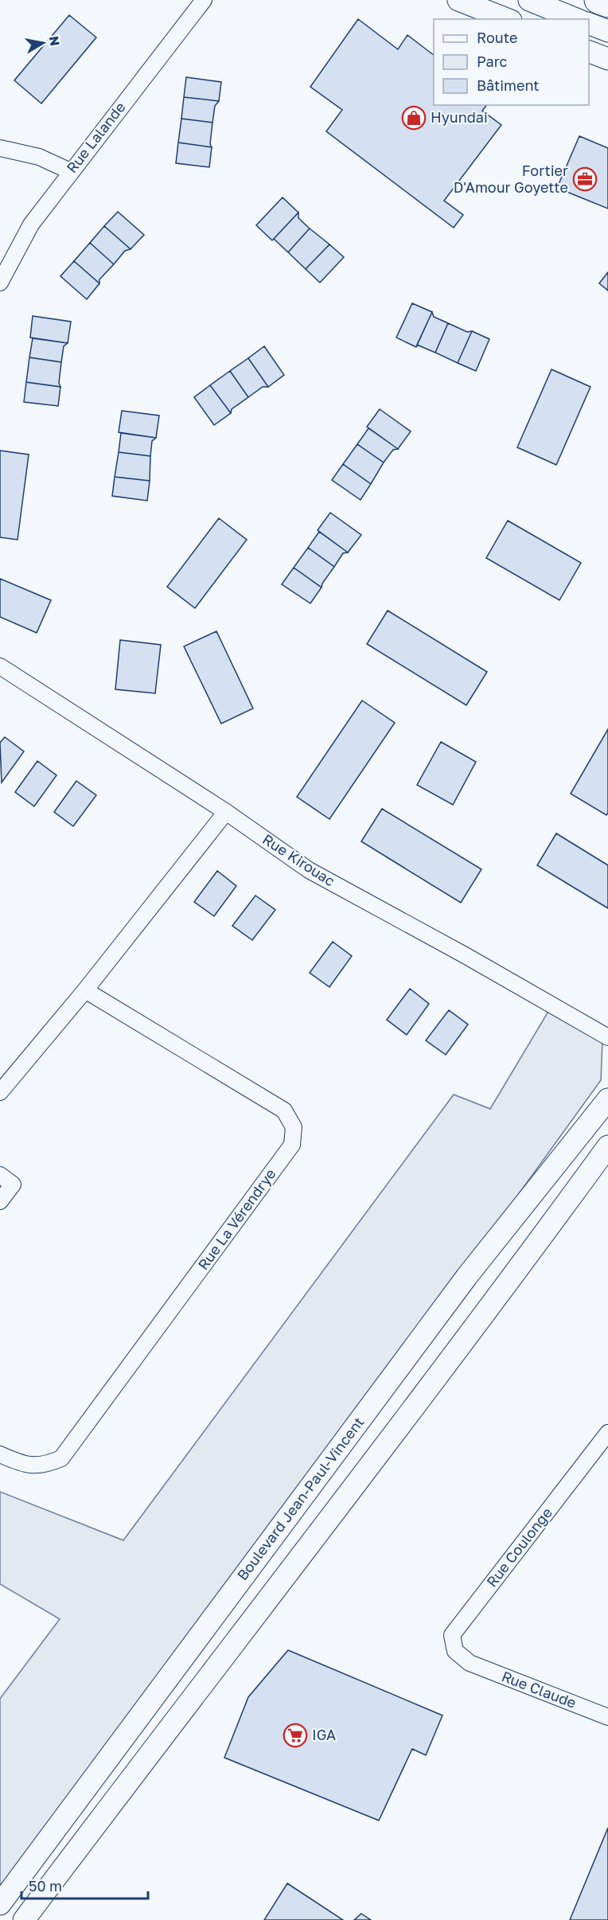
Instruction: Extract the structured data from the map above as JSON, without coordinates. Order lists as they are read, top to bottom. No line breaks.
{"streets":{"street":["Rue Lalande","Rue Kirouac","Rue La Vérendrye","Boulevard Jean-Paul-Vincent","Rue Coulonge","Rue Claude"]},"crossings":[["Rue Coulonge","Rue Claude"]],"places":{"shop":["Hyundai"],"office":["Fortier D'Amour Goyette"],"supermarket":["IGA"]},"legend":["Route","Parc","Bâtiment"],"scale_bar":"50 m","north":"right"}
